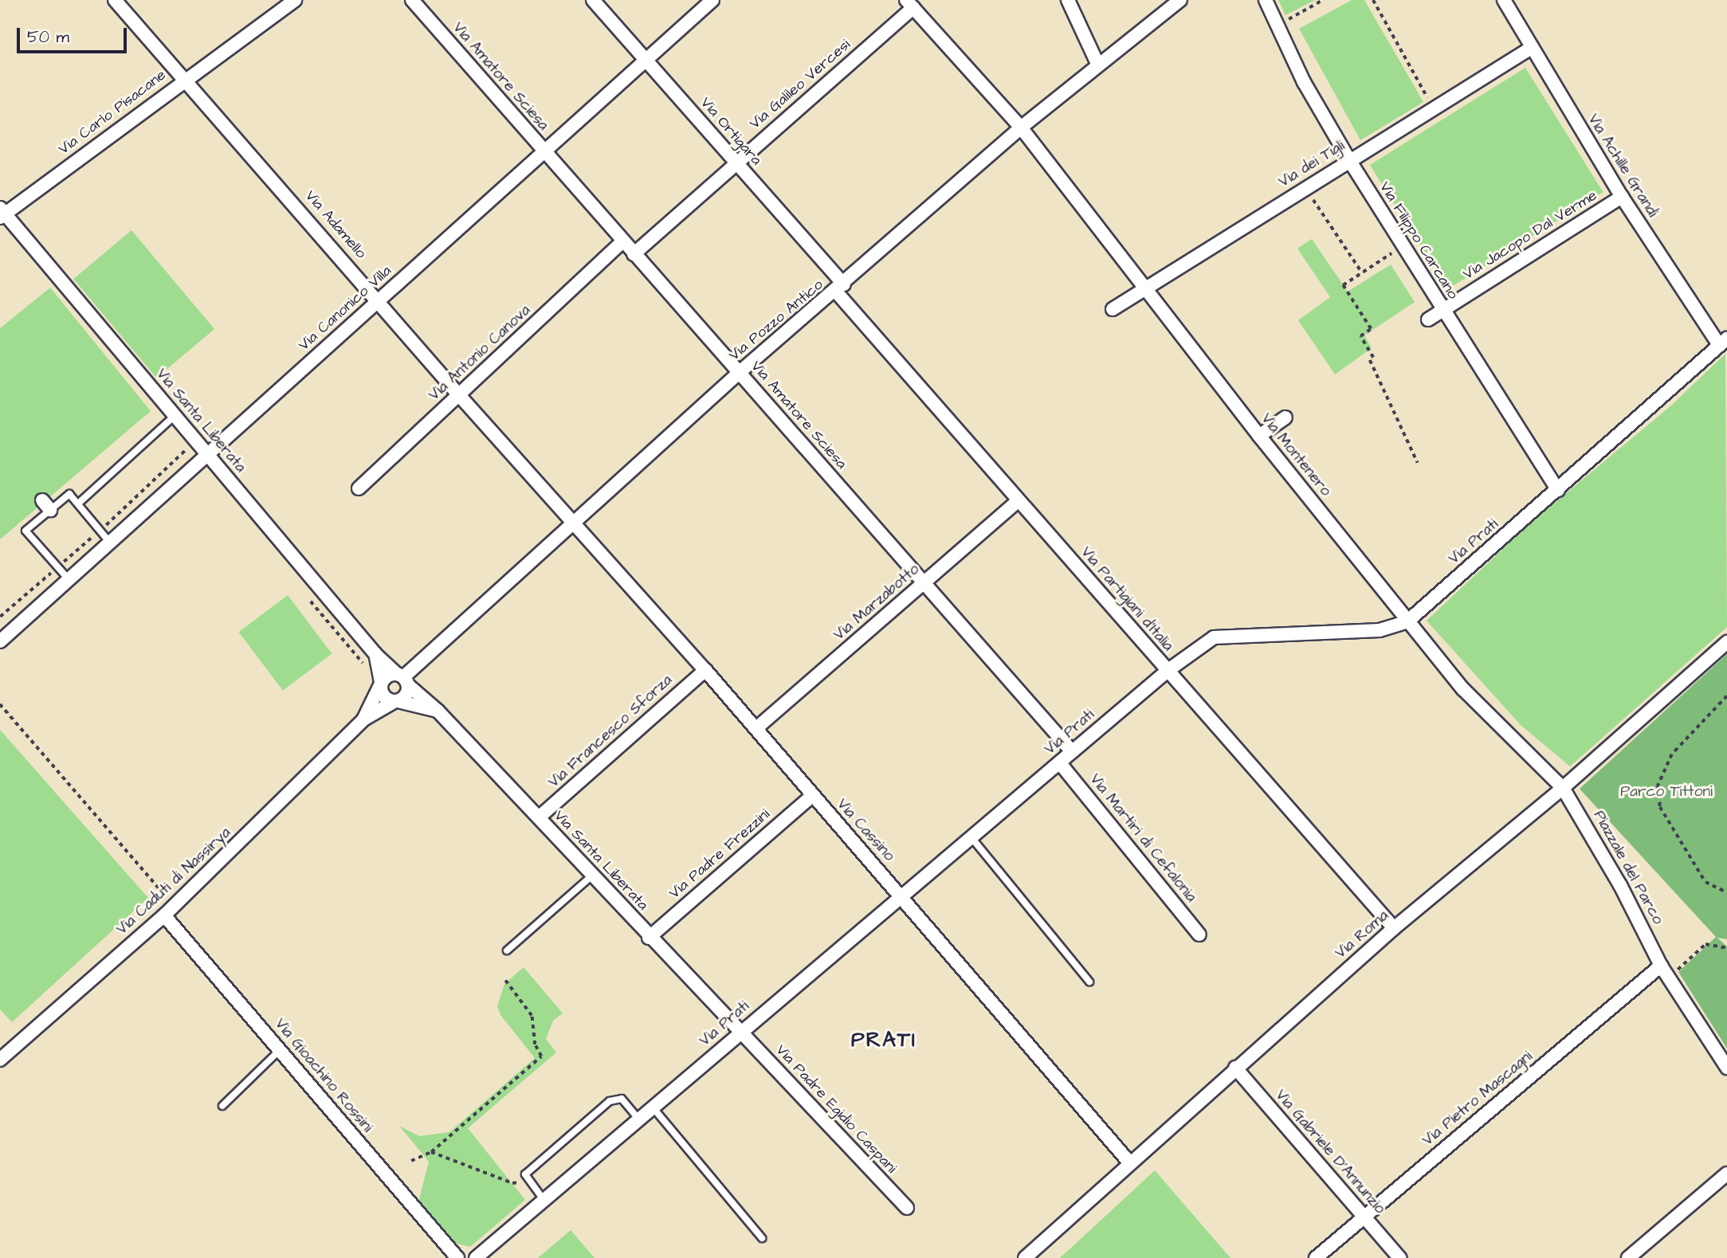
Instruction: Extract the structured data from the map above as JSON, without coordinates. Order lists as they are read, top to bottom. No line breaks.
{"streets":{"street":["Via Amatore Sciesa","Via Galileo Vercesi","Via Carlo Pisacane","Via Ortigara","Via dei Tigli","Via Achille Grandi","Via Adamello","Via Jacopo Dal Verme","Via Filippo Carcano","Via Canonico Villa","Via Pozzo Antico","Via Antonio Canova","Via Santa Liberata","Via Montenero","Via Prati","Via Partigiani d'Italia","Via Marzabotto","Via Francesco Sforza","Via Cassino","Via Martiri di Cefalonia","Via Padre Frezzini","Piazzale del Parco","Via Caduti di Nassirya","Via Roma","Via Gioachino Rossini","Via Pietro Mascagni","Via Padre Egidio Caspani","Via Gabriele D'Annunzio"]},"crossings":[["Via Amatore Sciesa","Via Galileo Vercesi"],["Via Amatore Sciesa","Via Canonico Villa"],["Via Amatore Sciesa","Via Pozzo Antico"],["Via Amatore Sciesa","Via Antonio Canova"],["Via Amatore Sciesa","Via Prati"],["Via Amatore Sciesa","Via Marzabotto"],["Via Galileo Vercesi","Via Ortigara"],["Via Galileo Vercesi","Via Montenero"],["Via Carlo Pisacane","Via Adamello"],["Via Carlo Pisacane","Via Santa Liberata"],["Via Ortigara","Via Canonico Villa"],["Via Ortigara","Via Pozzo Antico"],["Via Ortigara","Via Partigiani d'Italia"],["Via dei Tigli","Via Achille Grandi"],["Via dei Tigli","Via Filippo Carcano"],["Via dei Tigli","Via Montenero"],["Via Achille Grandi","Via Jacopo Dal Verme"],["Via Achille Grandi","Via Prati"],["Via Adamello","Via Canonico Villa"],["Via Adamello","Via Pozzo Antico"],["Via Adamello","Via Antonio Canova"],["Via Adamello","Via Cassino"],["Via Jacopo Dal Verme","Via Filippo Carcano"],["Via Filippo Carcano","Via Prati"],["Via Canonico Villa","Via Santa Liberata"],["Via Pozzo Antico","Via Santa Liberata"],["Via Pozzo Antico","Via Montenero"],["Via Pozzo Antico","Via Partigiani d'Italia"],["Via Pozzo Antico","Via Cassino"],["Via Santa Liberata","Via Prati"],["Via Santa Liberata","Via Francesco Sforza"],["Via Santa Liberata","Via Padre Frezzini"],["Via Santa Liberata","Via Padre Egidio Caspani"],["Via Montenero","Via Prati"],["Via Montenero","Piazzale del Parco"],["Via Montenero","Via Roma"],["Via Prati","Via Partigiani d'Italia"],["Via Prati","Via Cassino"],["Via Prati","Via Martiri di Cefalonia"],["Via Prati","Via Padre Egidio Caspani"],["Via Partigiani d'Italia","Via Marzabotto"],["Via Partigiani d'Italia","Via Roma"],["Via Marzabotto","Via Cassino"],["Via Francesco Sforza","Via Cassino"],["Via Cassino","Via Padre Frezzini"],["Via Cassino","Via Roma"],["Piazzale del Parco","Via Roma"],["Piazzale del Parco","Via Pietro Mascagni"],["Via Caduti di Nassirya","Via Gioachino Rossini"],["Via Roma","Via Gabriele D'Annunzio"],["Via Pietro Mascagni","Via Gabriele D'Annunzio"]],"districts":["PRATI"],"parks":["Parco Tittoni"],"scale_bar":"50 m"}
